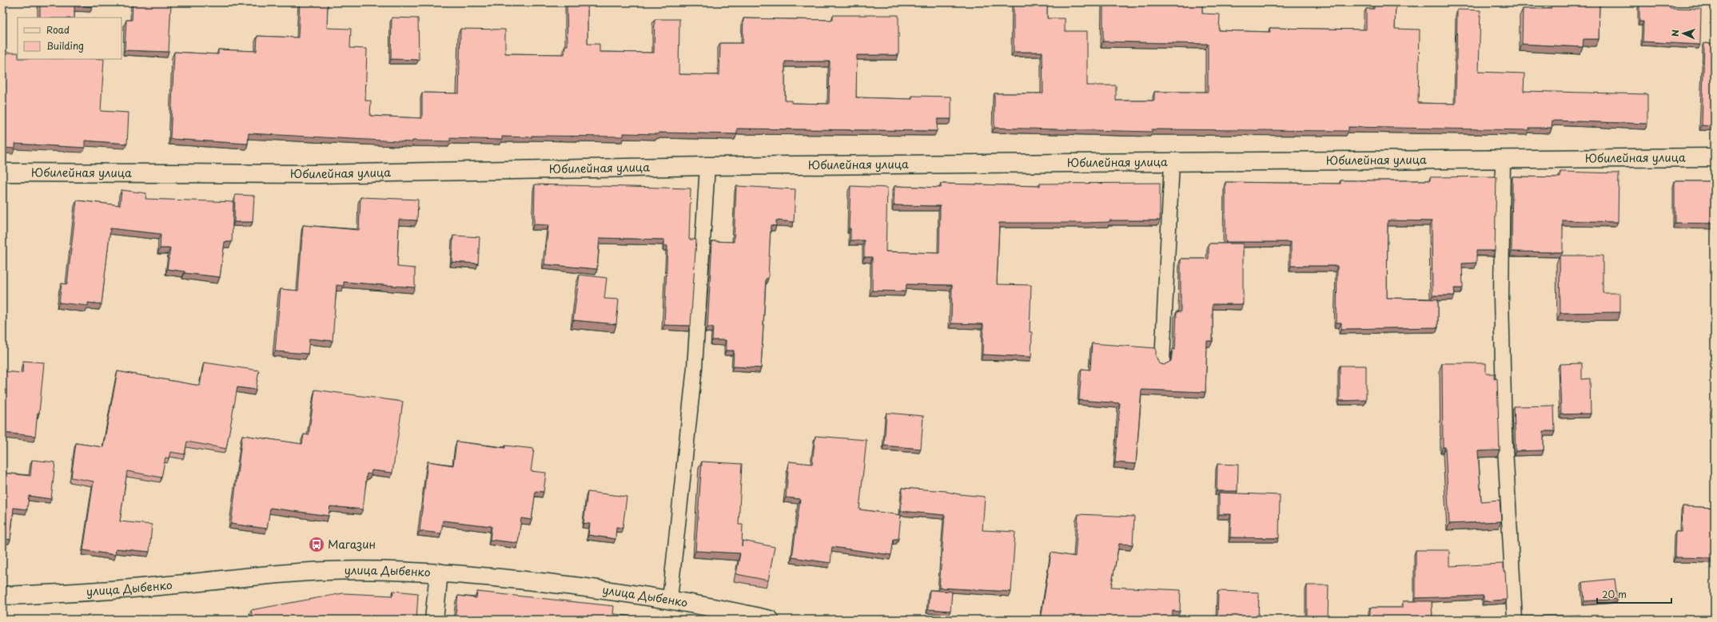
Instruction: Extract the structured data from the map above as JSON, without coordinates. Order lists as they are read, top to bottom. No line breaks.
{"streets":{"street":["Юбилейная улица","улица Дыбенко"]},"places":{"bus stop":["Магазин"]},"legend":["Road","Building"],"scale_bar":"20 m","north":"left"}
